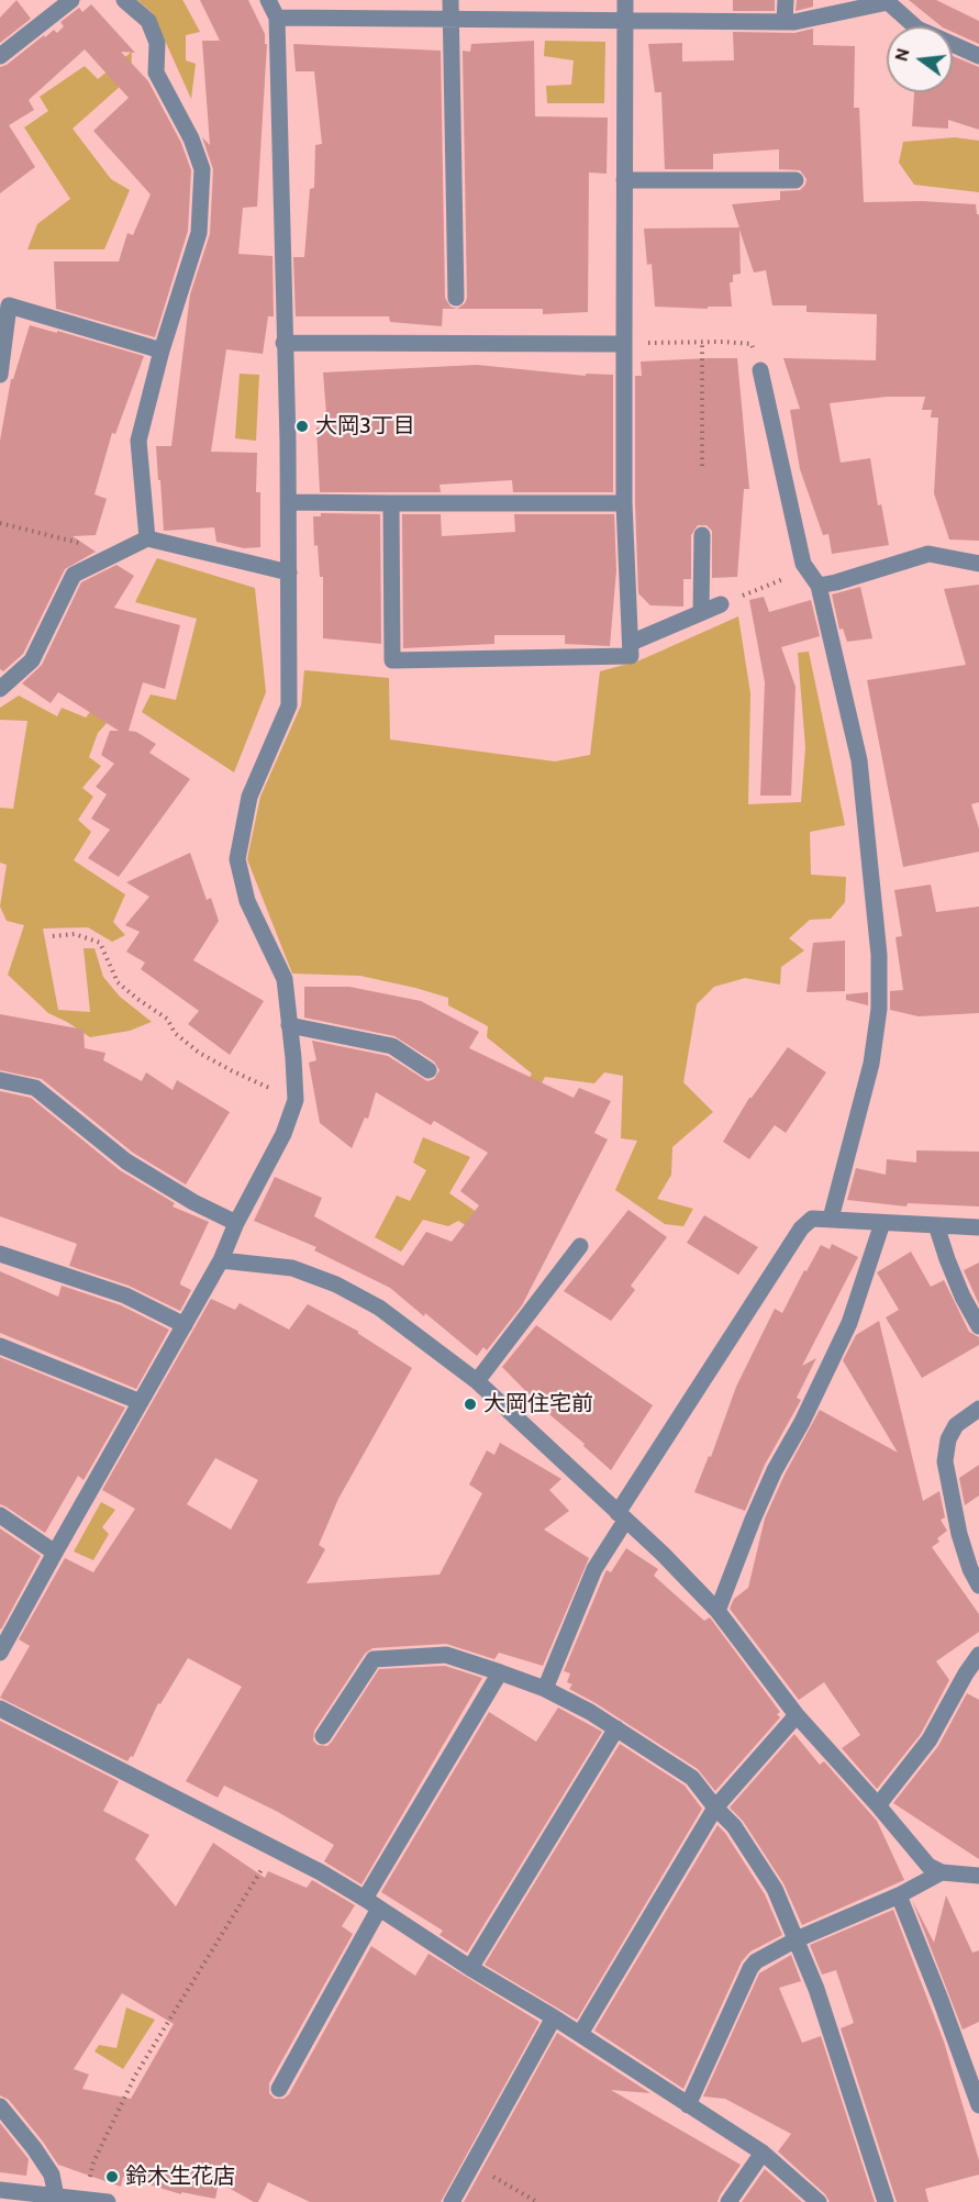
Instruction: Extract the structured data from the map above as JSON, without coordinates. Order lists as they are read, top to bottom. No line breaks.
{"places":["大岡3丁目","大岡住宅前","鈴木生花店"],"north":"left"}
